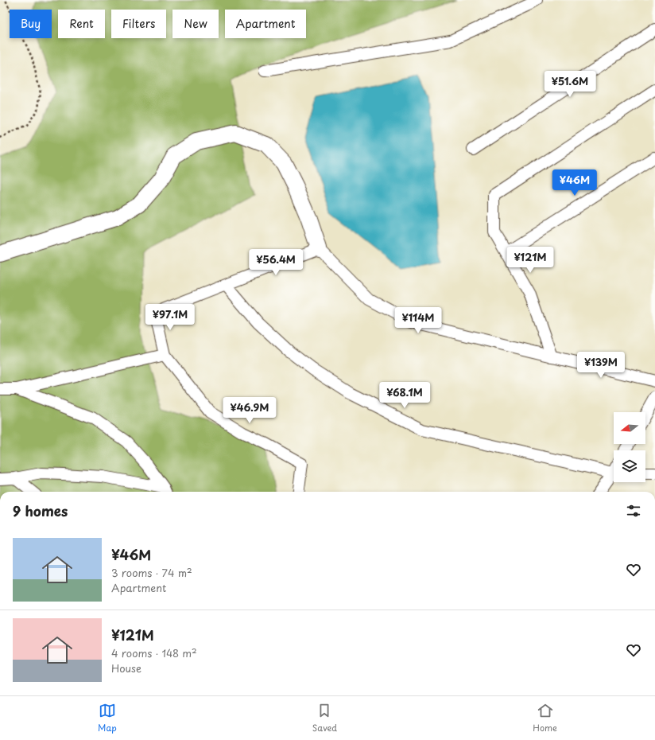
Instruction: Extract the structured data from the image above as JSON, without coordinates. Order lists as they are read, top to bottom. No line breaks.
{"north":"left","page":{"chip":["Buy","Rent","Filters","New","Apartment"],"price":["¥51.6M","¥46M","¥121M","¥56.4M","¥97.1M","¥114M","¥139M","¥68.1M","¥46.9M"],"heading":"9 homes","list":[{"name":"¥46M","note":"3 rooms · 74 m² · Apartment"},{"name":"¥121M","note":"4 rooms · 148 m² · House"}],"tabs":["Map","Saved","Home"]}}
